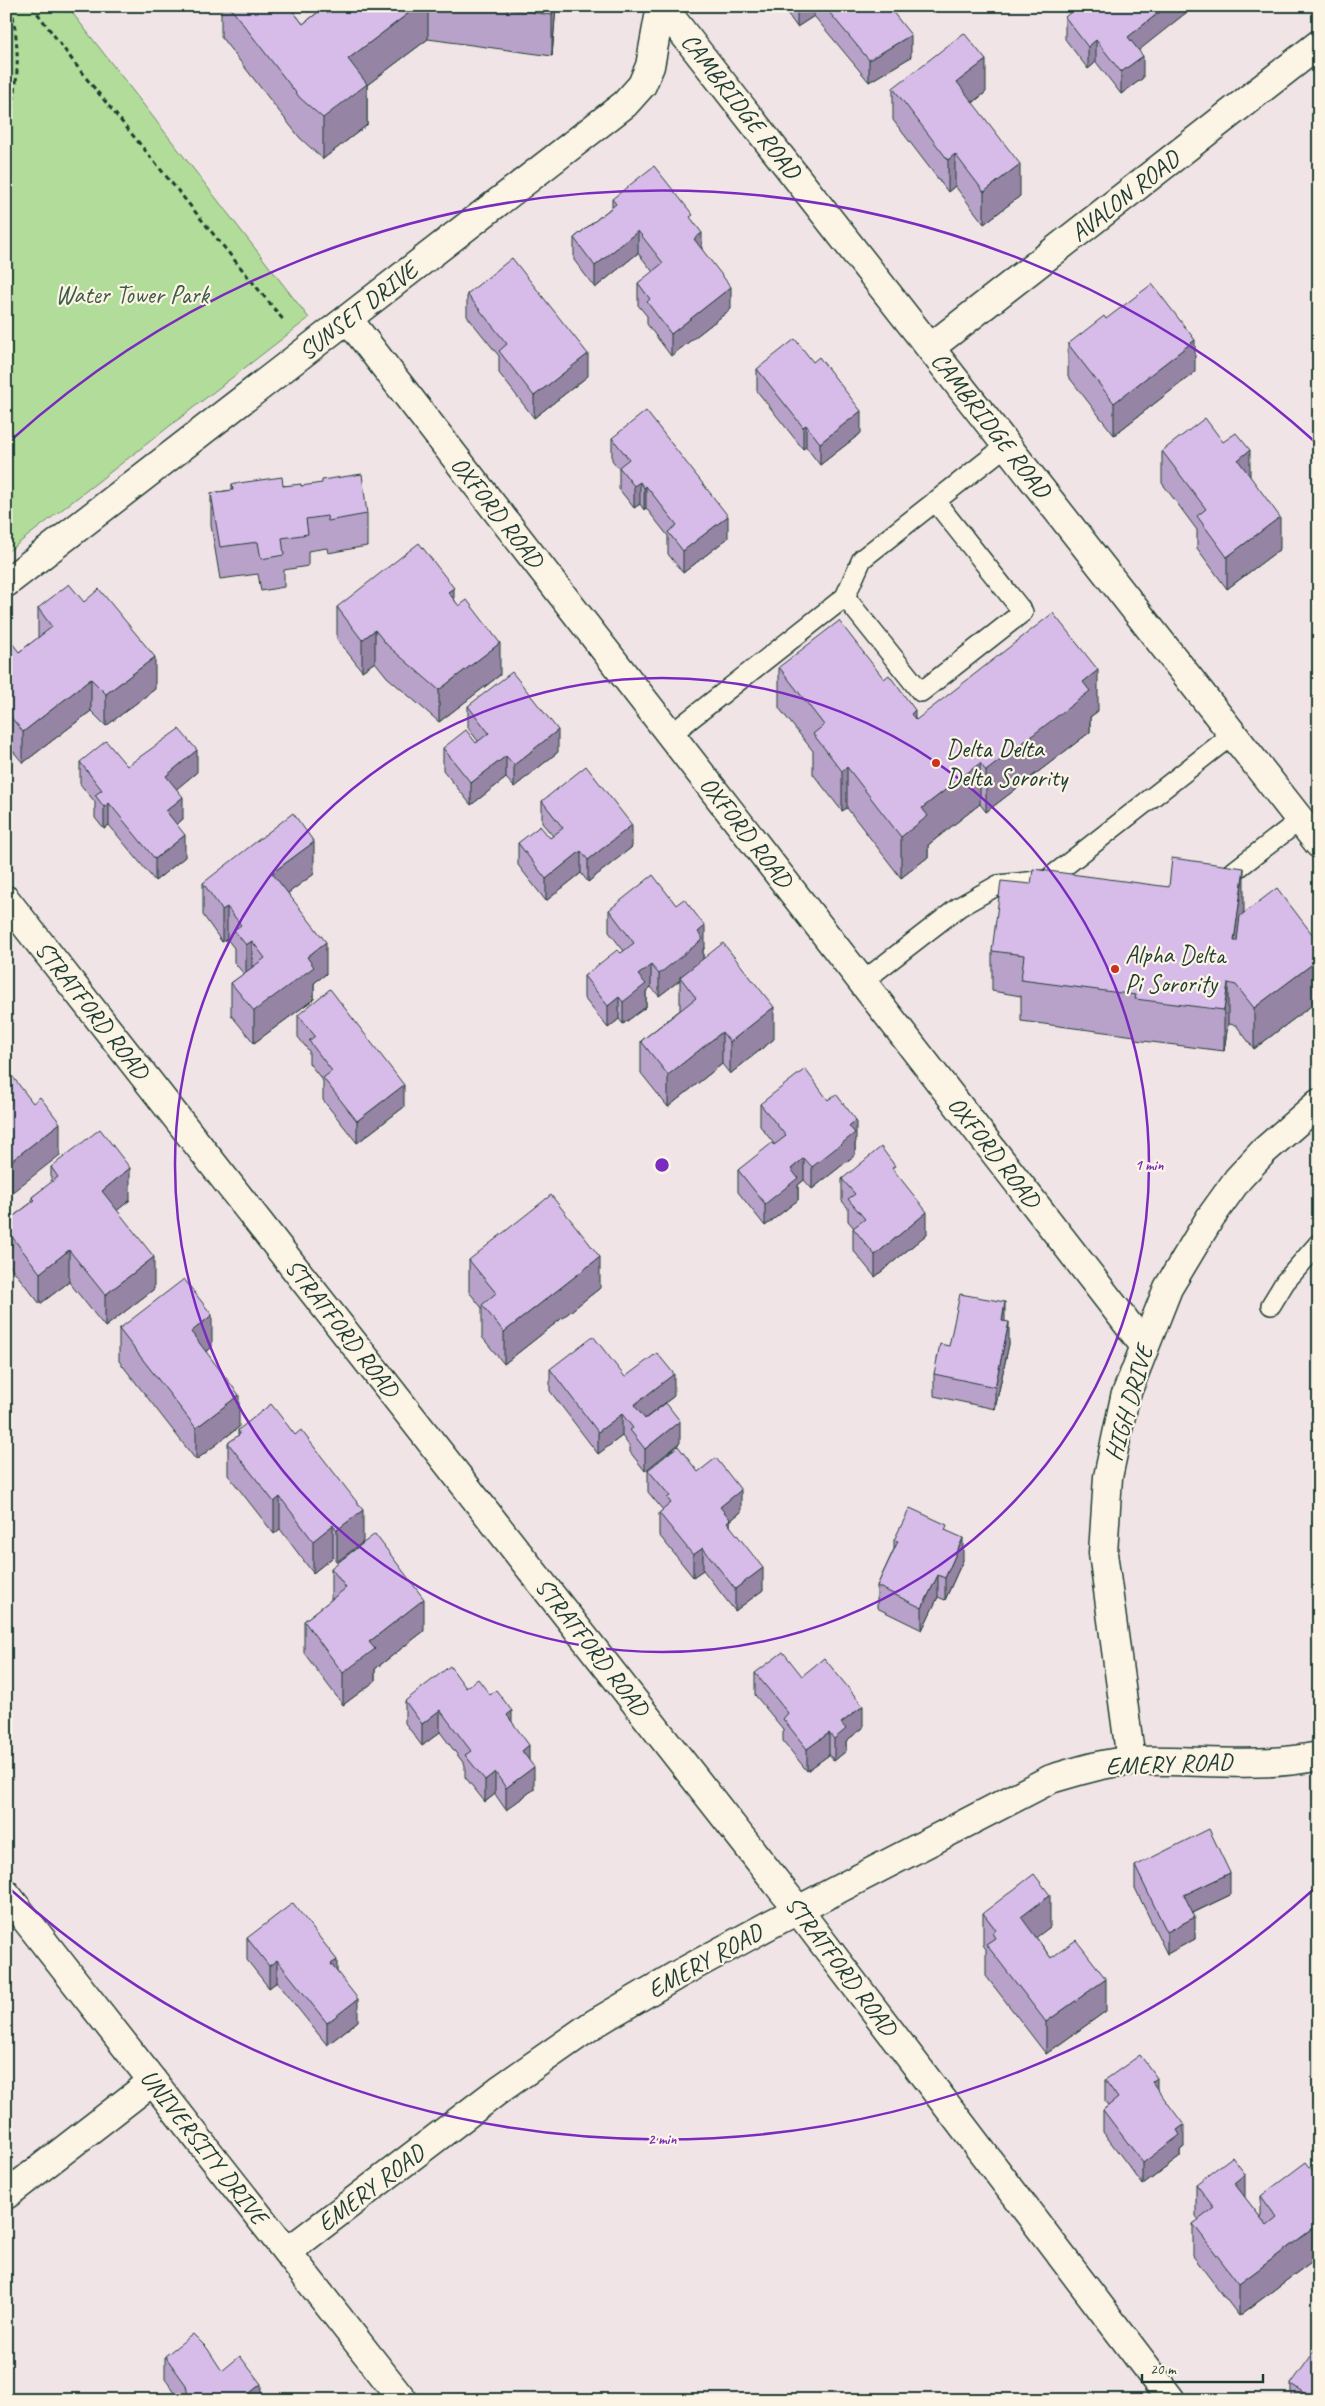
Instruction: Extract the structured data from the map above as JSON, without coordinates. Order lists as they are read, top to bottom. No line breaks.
{"streets":{"street":["CAMBRIDGE ROAD","AVALON ROAD","SUNSET DRIVE","OXFORD ROAD","STRATFORD ROAD","HIGH DRIVE","EMERY ROAD","UNIVERSITY DRIVE"]},"crossings":[["CAMBRIDGE ROAD","AVALON ROAD"],["CAMBRIDGE ROAD","SUNSET DRIVE"],["SUNSET DRIVE","OXFORD ROAD"],["OXFORD ROAD","HIGH DRIVE"],["STRATFORD ROAD","EMERY ROAD"],["HIGH DRIVE","EMERY ROAD"],["EMERY ROAD","UNIVERSITY DRIVE"]],"parks":["Water Tower Park"],"places":["Delta Delta Delta Sorority","Alpha Delta Pi Sorority"],"scale_bar":"20 m","rings":["1 min","2 min"]}
